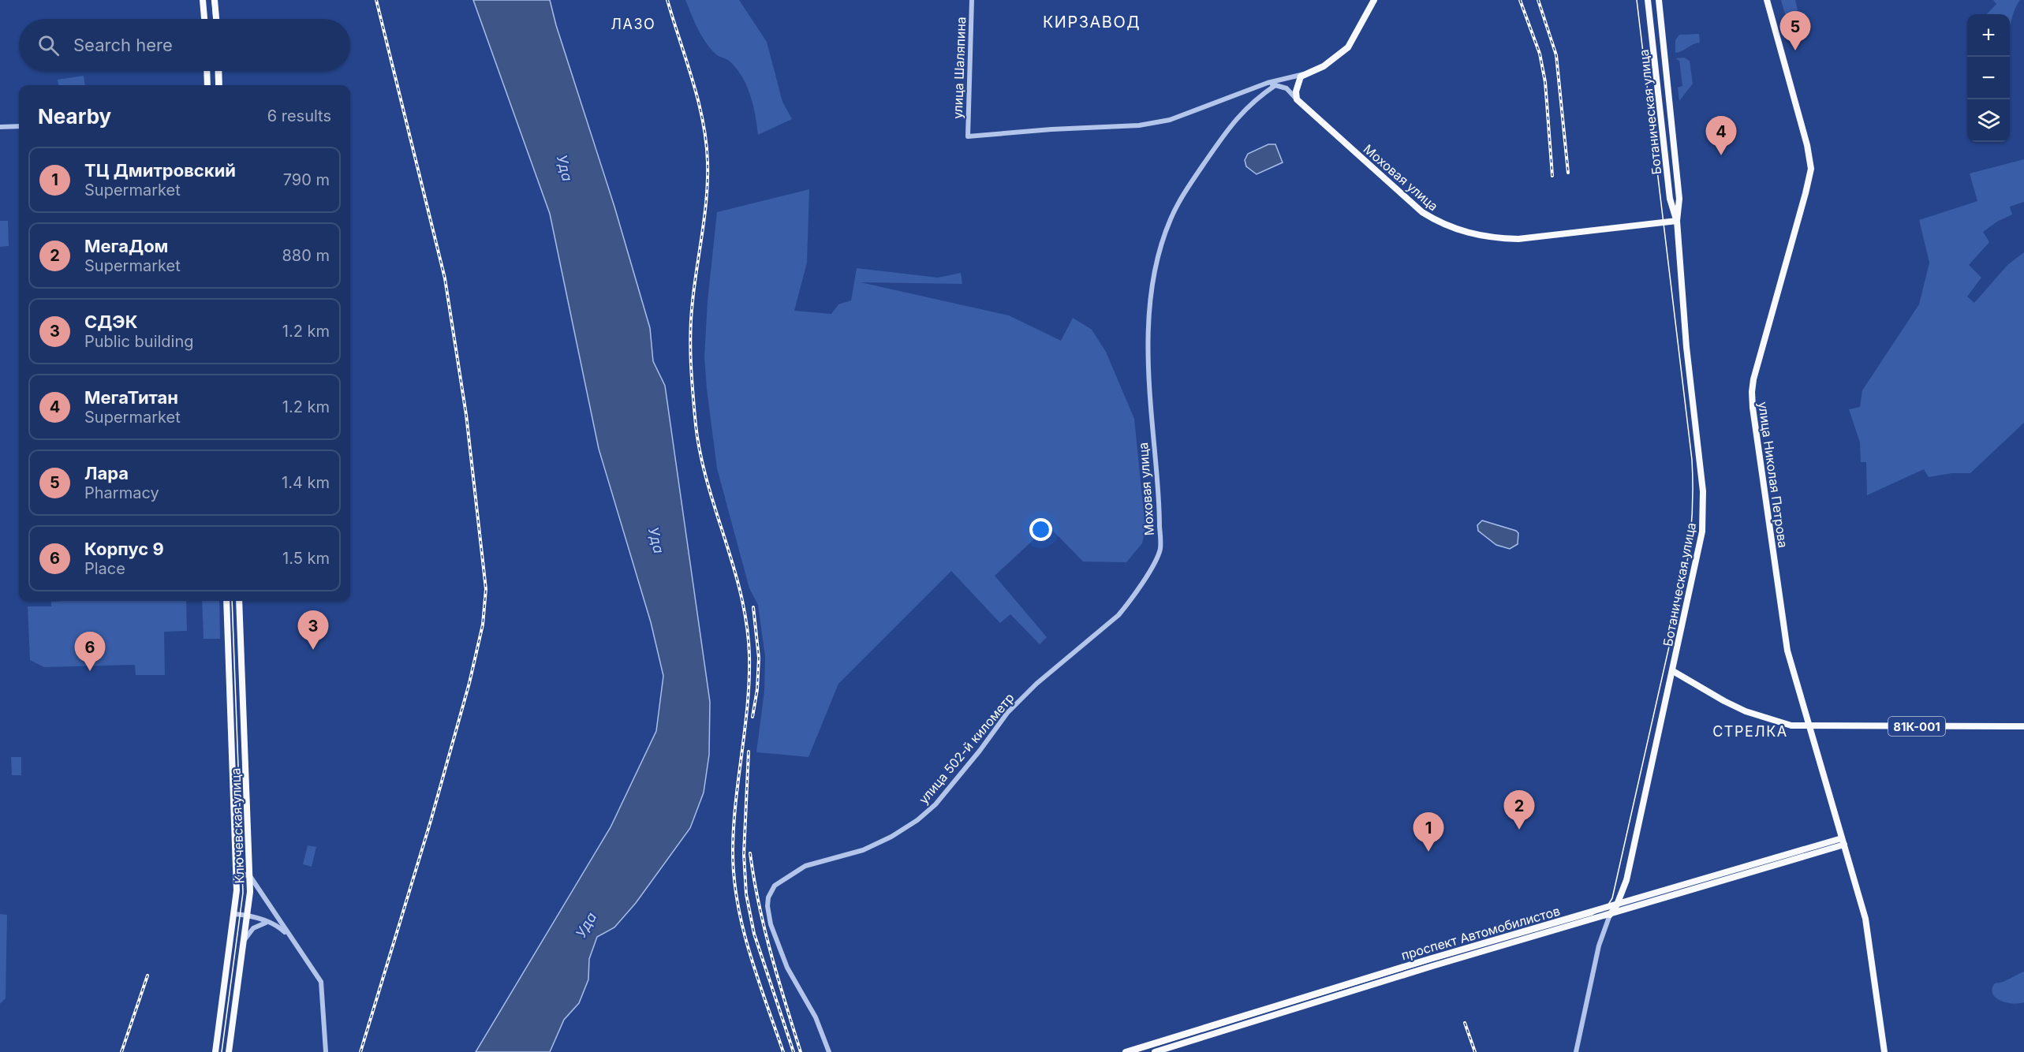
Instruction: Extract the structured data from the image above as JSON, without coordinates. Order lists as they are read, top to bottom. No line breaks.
{"streets":{"main road":["Ботаническая улица","Моховая улица","улица Николая Петрова","81К-001","Ключевская улица","проспект Автомобилистов"],"street":["улица Шаляпина","улица 502-й километр"]},"crossings":[["Ботаническая улица","Моховая улица"],["Ботаническая улица","проспект Автомобилистов"],["Моховая улица","улица 502-й километр"],["улица Николая Петрова","81К-001"],["улица Николая Петрова","проспект Автомобилистов"]],"districts":["КИРЗАВОД","ЛАЗО","СТРЕЛКА"],"water":["Уда"],"page":{"pins":["5","4","3","6","2","1"],"map_buttons":["+","−"],"search":"Search here","heading":["Nearby","6 results"],"list":[{"mark":"1","name":"ТЦ Дмитровский","note":"Supermarket","value":"790 m"},{"mark":"2","name":"МегаДом","note":"Supermarket","value":"880 m"},{"mark":"3","name":"СДЭК","note":"Public building","value":"1.2 km"},{"mark":"4","name":"МегаТитан","note":"Supermarket","value":"1.2 km"},{"mark":"5","name":"Лара","note":"Pharmacy","value":"1.4 km"},{"mark":"6","name":"Корпус 9","note":"Place","value":"1.5 km"}]}}
